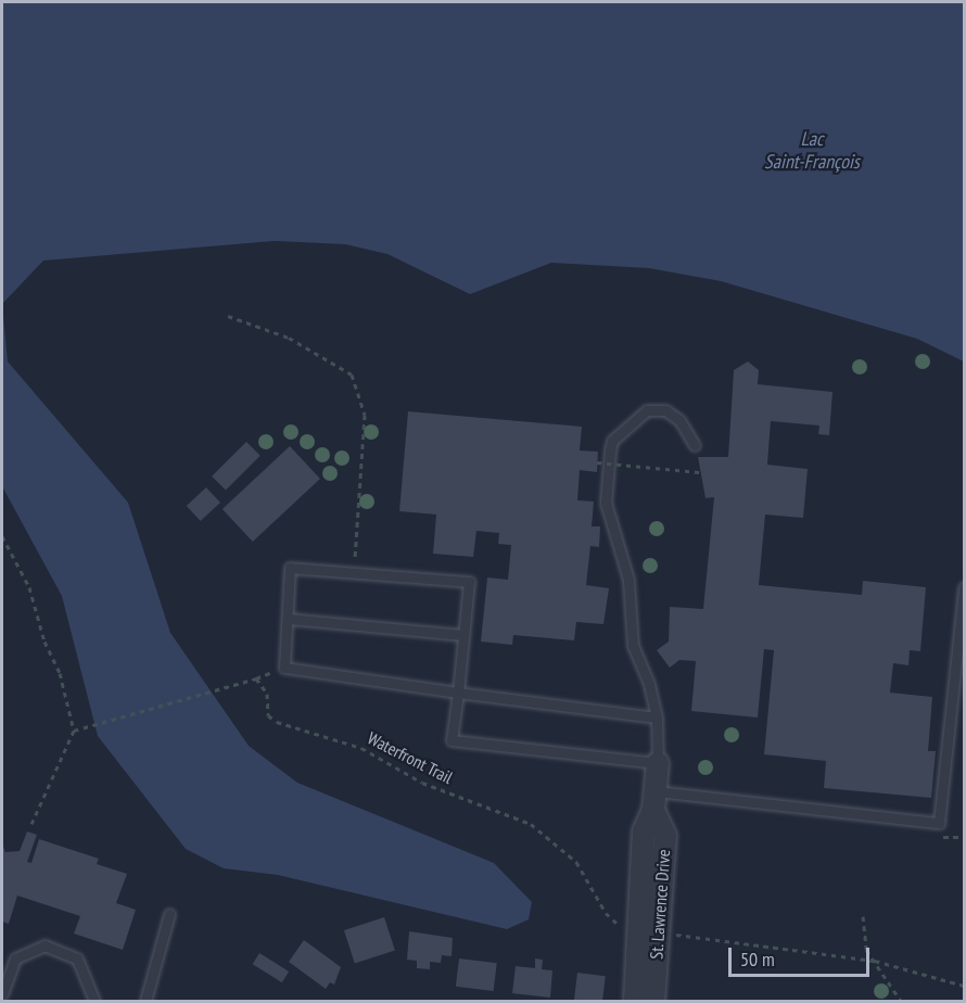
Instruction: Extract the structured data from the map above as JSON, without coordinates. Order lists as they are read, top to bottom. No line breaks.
{"streets":{"street":["St. Lawrence Drive"],"path":["Waterfront Trail"]},"crossings":[["Waterfront Trail","St. Lawrence Drive"]],"water":["Lac Saint-François"],"scale_bar":"50 m"}
